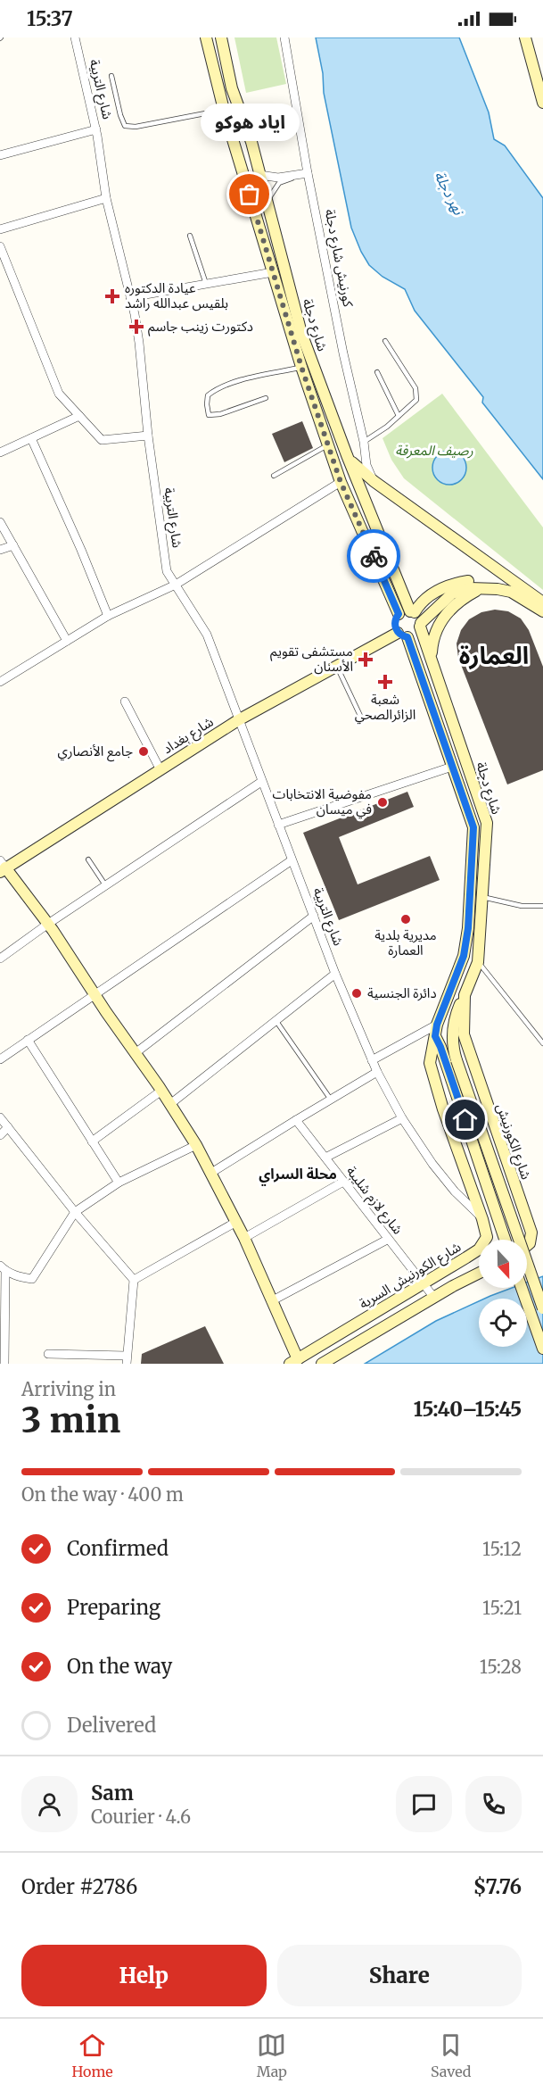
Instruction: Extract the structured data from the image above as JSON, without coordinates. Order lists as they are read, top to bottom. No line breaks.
{"streets":{"main road":["شارع دجلة","شارع بغداد","شارع الكورنيش","شارع الكورنيش السرية"],"street":["شارع التربية","كورنيش شارع دجلة","شارع لازم شليبة"]},"crossings":[["شارع التربية","شارع بغداد"],["شارع التربية","شارع الكورنيش السرية"],["شارع دجلة","شارع بغداد"],["شارع دجلة","شارع الكورنيش"],["شارع دجلة","شارع الكورنيش السرية"],["شارع لازم شليبة","شارع الكورنيش السرية"]],"districts":["العمارة","محلة السراي"],"water":["نهر دجلة"],"parks":["رصيف المعرفة"],"places":{"other":["اياد هوكو","جامع الأنصاري","مفوضية الانتخابات في ميسان","مديرية بلدية العمارة","دائرة الجنسية"],"health":["عيادة الدكتوره بلقيس عبدالله راشد","دكتورت زينب جاسم","مستشفى تقويم الأسنان","شعبة الزائرالصحي"]},"north":"bottom","page":{"status":"15:37","bubble":"اياد هوكو","heading":["3 min","Arriving in","15:40–15:45"],"panel":["Sam","Courier · 4.6","Order #2786","$7.76"],"bar":"On the way · 400 m","list":[["Confirmed","15:12"],["Preparing","15:21"],["On the way","15:28"],"Delivered"],"buttons":["Help","Share"],"tabs":["Home","Map","Saved"]}}
